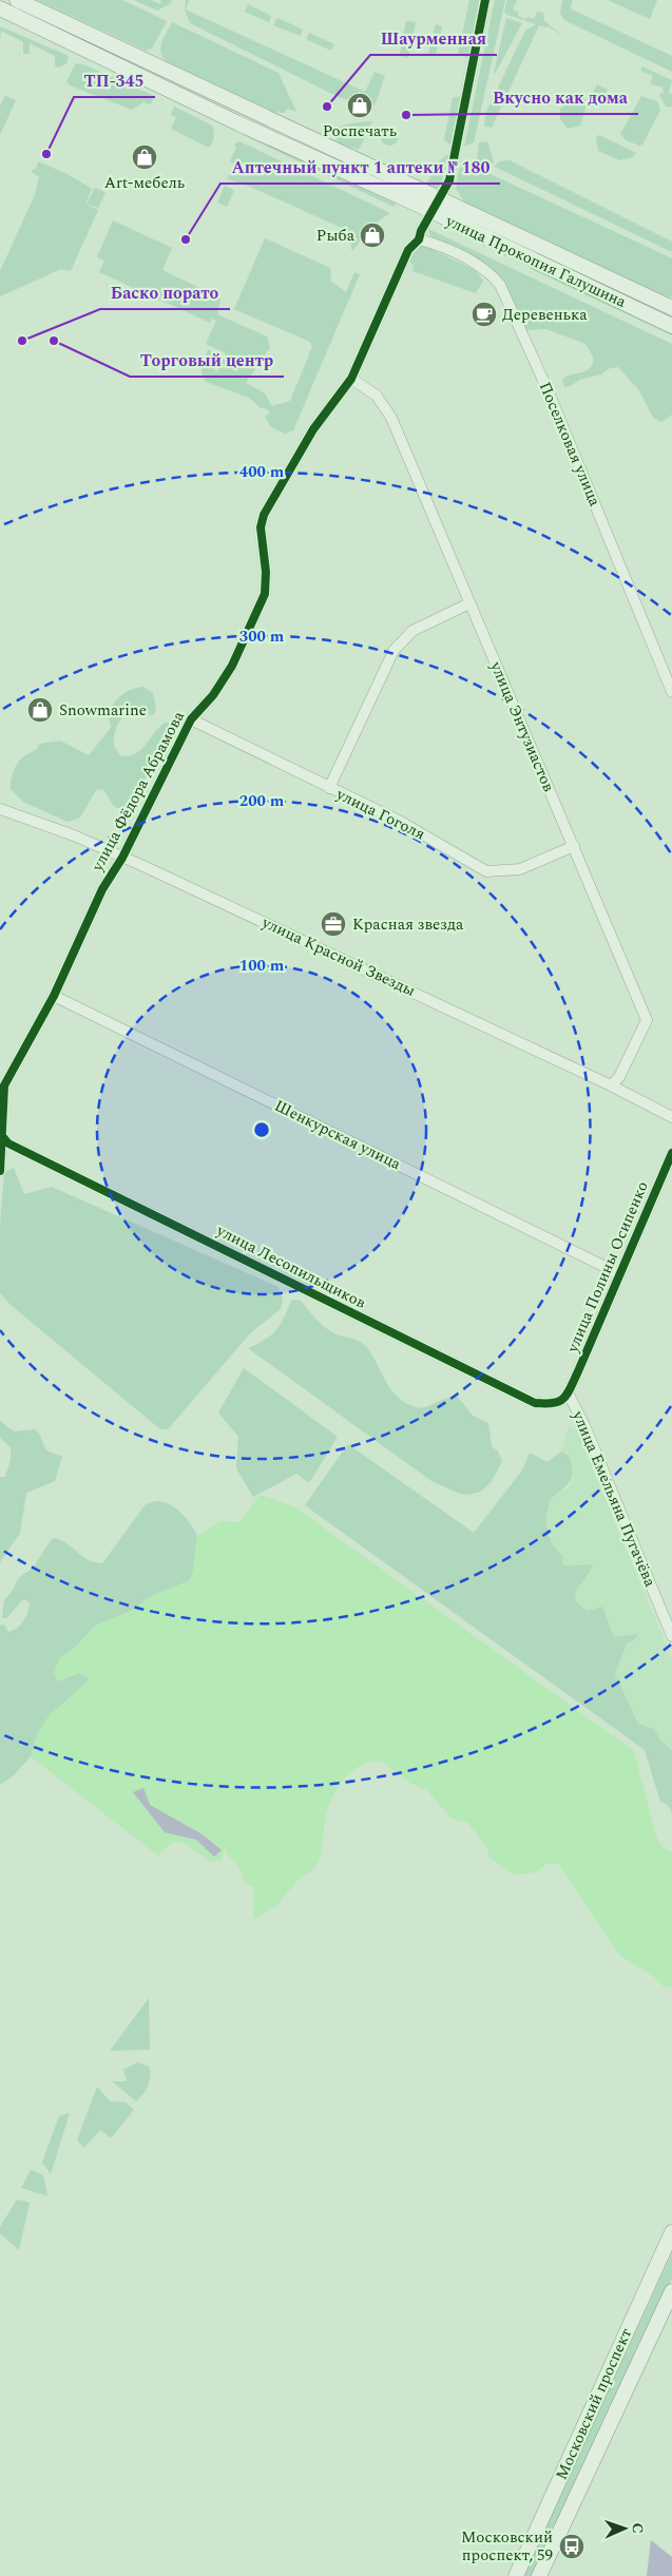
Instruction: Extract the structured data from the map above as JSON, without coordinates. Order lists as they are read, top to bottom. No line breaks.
{"streets":{"main road":["улица Прокопия Галушина","Московский проспект"],"street":["Поселковая улица","улица Энтузиастов","улица Фёдора Абрамова","улица Гоголя","улица Красной Звезды","Шенкурская улица","улица Лесопильщиков","улица Полины Осипенко","улица Емельяна Пугачёва"]},"crossings":[["улица Прокопия Галушина","улица Фёдора Абрамова"],["Поселковая улица","улица Фёдора Абрамова"],["улица Энтузиастов","улица Фёдора Абрамова"],["улица Энтузиастов","улица Гоголя"],["улица Энтузиастов","улица Красной Звезды"],["улица Фёдора Абрамова","улица Гоголя"],["улица Фёдора Абрамова","улица Красной Звезды"],["улица Фёдора Абрамова","Шенкурская улица"],["улица Фёдора Абрамова","улица Лесопильщиков"],["Шенкурская улица","улица Полины Осипенко"],["улица Лесопильщиков","улица Полины Осипенко"],["улица Лесопильщиков","улица Емельяна Пугачёва"],["улица Полины Осипенко","улица Емельяна Пугачёва"]],"places":{"shop":["Роспечать","Art-мебель","Рыба","Snowmarine"],"other":["Шаурменная","Вкусно как дома","ТП-345","Аптечный пункт 1 аптеки № 180","Баско порато","Торговый центр"],"cafe":["Деревенька"],"office":["Красная звезда"],"bus stop":["Московский проспект, 59"]},"north":"right","rings":["400 m","300 m","200 m","100 m"]}
